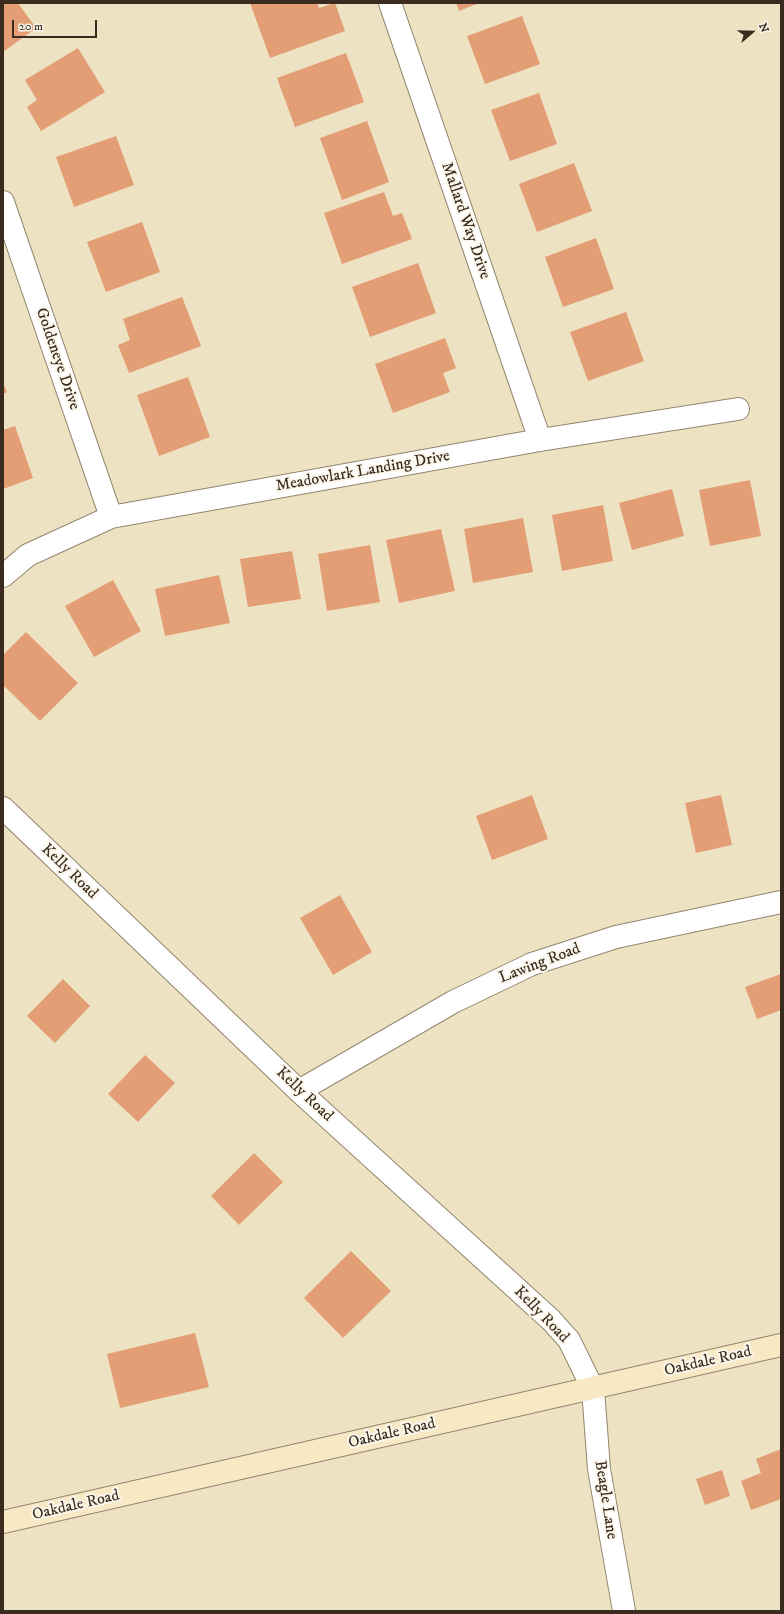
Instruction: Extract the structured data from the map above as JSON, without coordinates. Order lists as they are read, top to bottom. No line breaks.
{"streets":{"main road":["Oakdale Road"],"street":["Mallard Way Drive","Goldeneye Drive","Meadowlark Landing Drive","Kelly Road","Lawing Road","Beagle Lane"]},"crossings":[["Mallard Way Drive","Meadowlark Landing Drive"],["Goldeneye Drive","Meadowlark Landing Drive"],["Kelly Road","Lawing Road"],["Kelly Road","Oakdale Road"],["Kelly Road","Beagle Lane"],["Oakdale Road","Beagle Lane"]],"scale_bar":"20 m","north":"right"}
